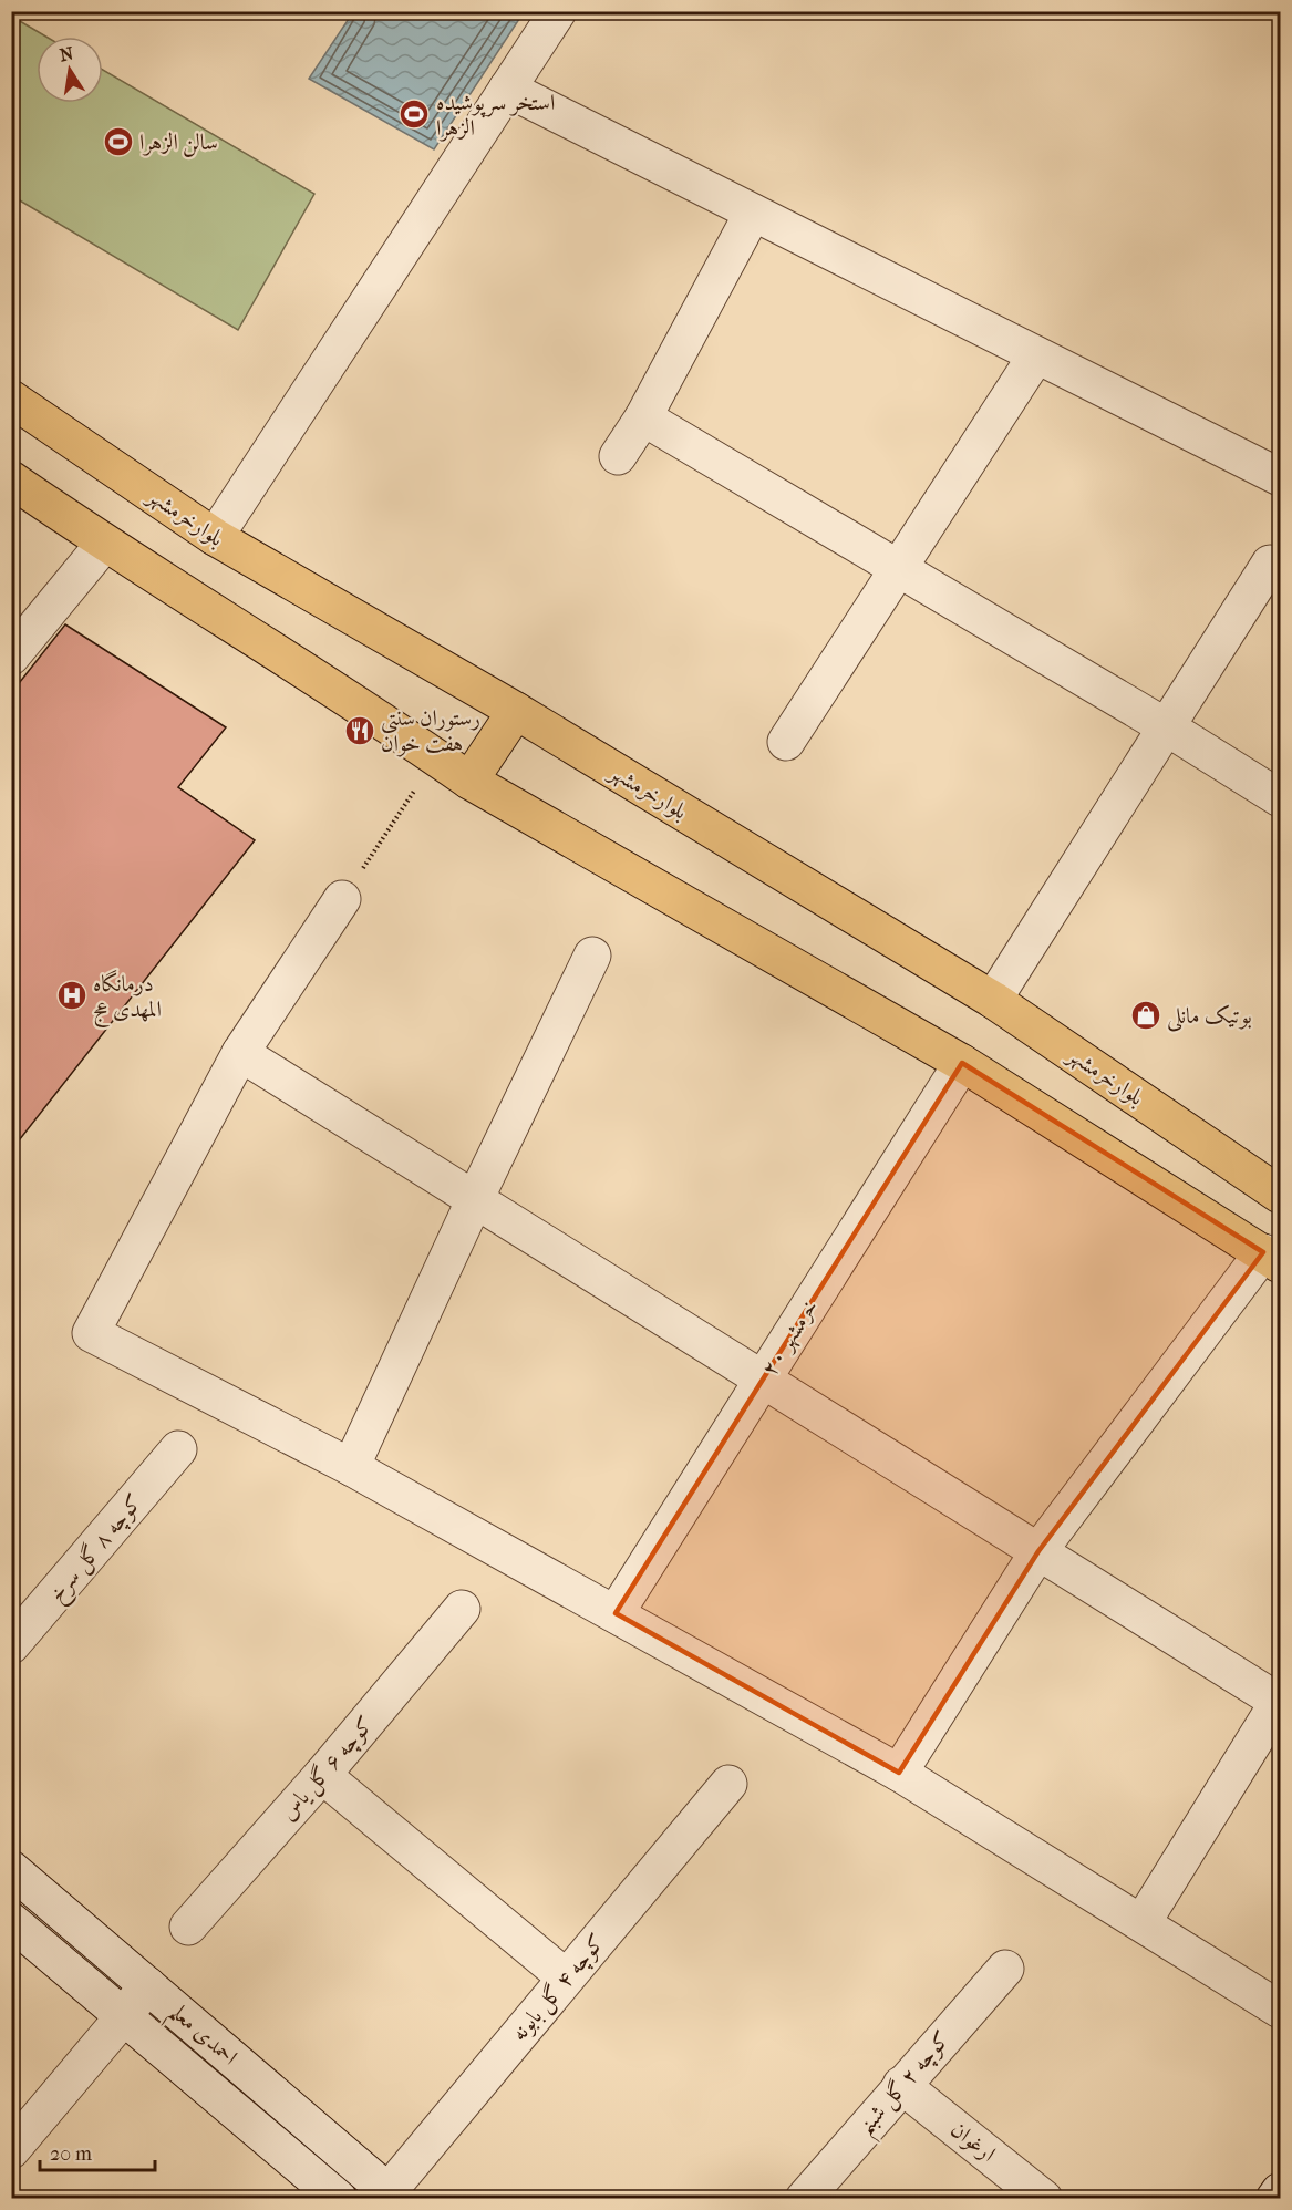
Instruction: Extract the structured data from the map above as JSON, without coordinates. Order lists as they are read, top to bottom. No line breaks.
{"streets":{"main road":["بلوارخرمشهر"],"street":["خرمشهر ۲۰","کوچه ۸ گل سرخ","کوچه ۶ گل یاس","کوچه ۴ گل بابونه","احمدی معلم","کوچه ۲ گل شبنم","ارغوان"]},"crossings":[["کوچه ۴ گل بابونه","احمدی معلم"],["کوچه ۲ گل شبنم","ارغوان"]],"places":{"sports":["استخر سرپوشیده الزهرا","سالن الزهرا"],"restaurant":["رستوران سنتى هفت خوان"],"hospital":["درمانگاه المهدی عج"],"shop":["بوتیک مانلی"]},"scale_bar":"20 m","north":"top"}
